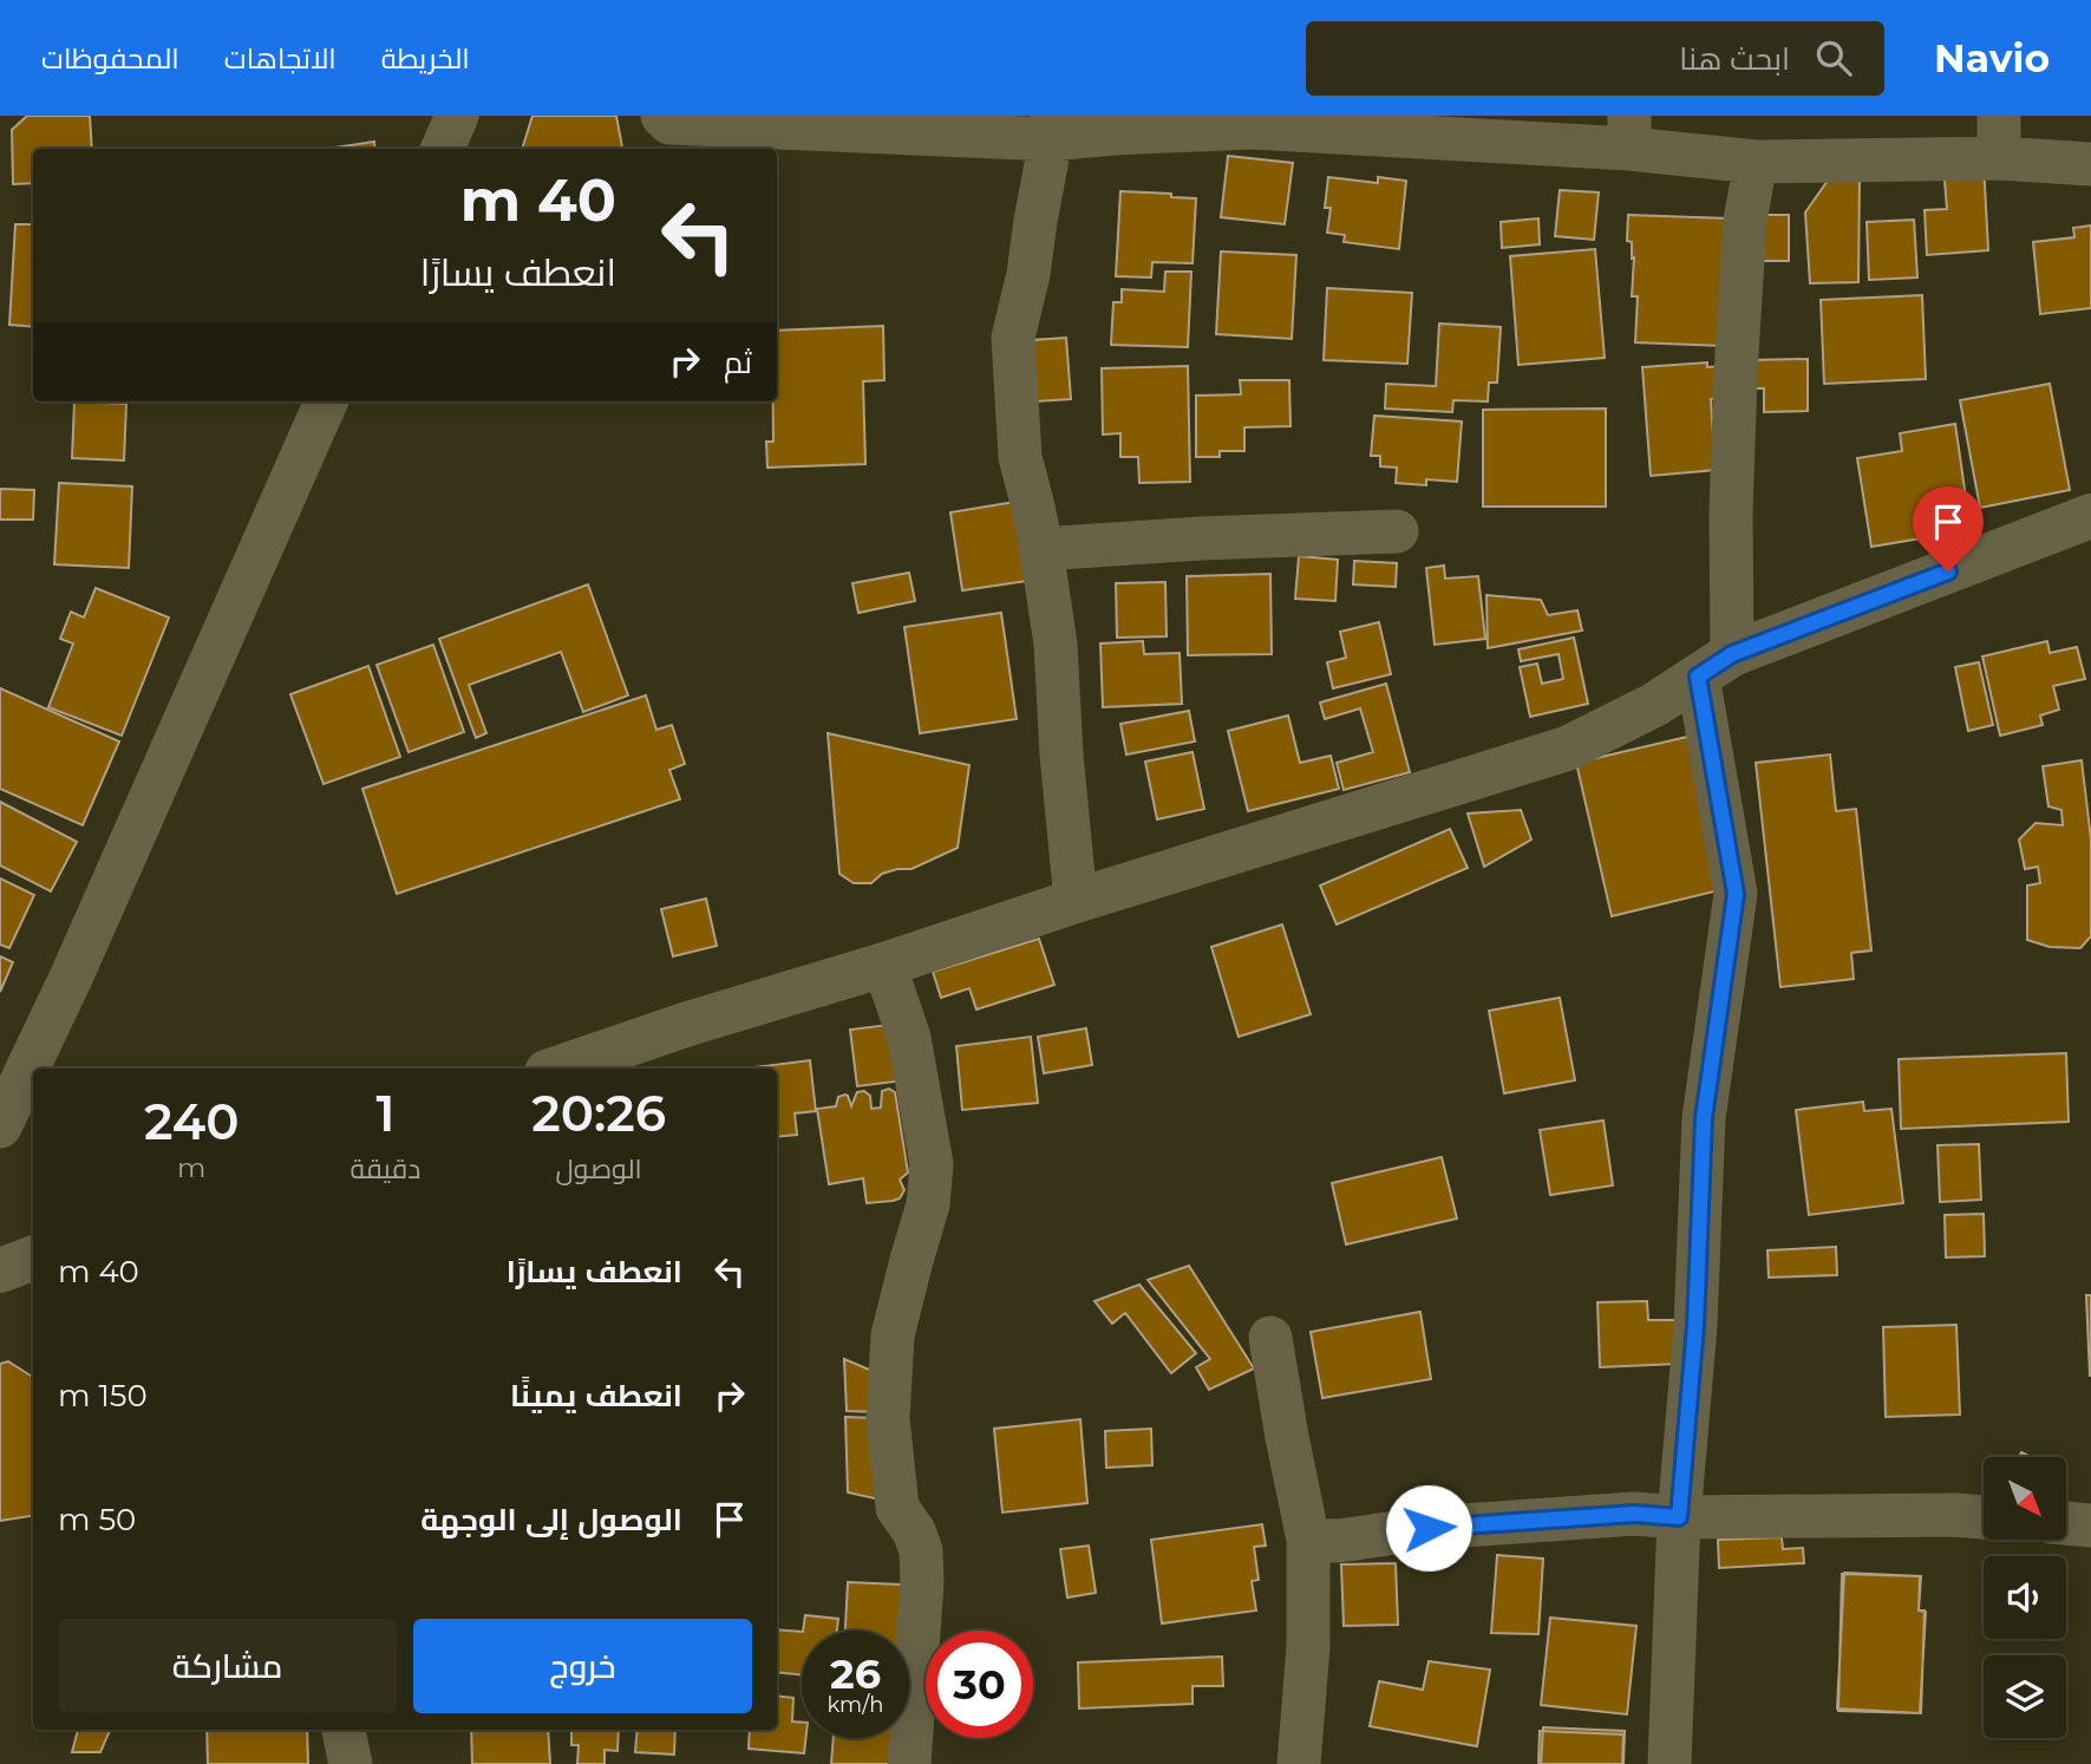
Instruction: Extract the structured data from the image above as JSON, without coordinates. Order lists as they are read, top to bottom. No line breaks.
{"north":"bottom right","page":{"header":"Navio","search":"ابحث هنا","nav":["الخريطة","الاتجاهات","المحفوظات"],"turn":["40 m","انعطف يسارًا"],"then":"ثم","eta":["20:26","الوصول","1","دقيقة","240","m"],"list":[{"name":"انعطف يسارًا","value":"40 m"},{"name":"انعطف يمينًا","value":"150 m"},{"name":"الوصول إلى الوجهة","value":"50 m"}],"buttons":["خروج","مشاركة"],"speed":"26 km/h","limit":"30"}}
